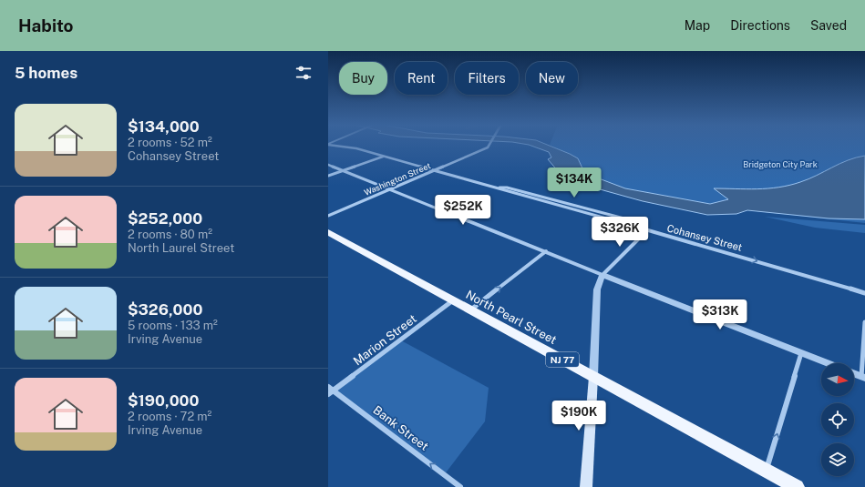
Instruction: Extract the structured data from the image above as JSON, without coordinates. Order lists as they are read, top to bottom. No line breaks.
{"streets":{"main road":["North Pearl Street","NJ 77"],"street":["Washington Street","Cohansey Street","Marion Street","Bank Street"]},"crossings":[["Washington Street","Cohansey Street"],["North Pearl Street","Marion Street"],["Marion Street","Bank Street"]],"one_way":["Cohansey Street","Bank Street"],"parks":["Bridgeton City Park"],"north":"right","page":{"header":"Habito","nav":["Map","Directions","Saved"],"heading":"5 homes","chip":["Buy","Rent","Filters","New"],"list":[{"name":"$134,000","note":"2 rooms · 52 m² · Cohansey Street"},{"name":"$252,000","note":"2 rooms · 80 m² · North Laurel Street"},{"name":"$326,000","note":"5 rooms · 133 m² · Irving Avenue"},{"name":"$190,000","note":"2 rooms · 72 m² · Irving Avenue"}],"price":["$134K","$252K","$326K","$313K","$190K"]}}
